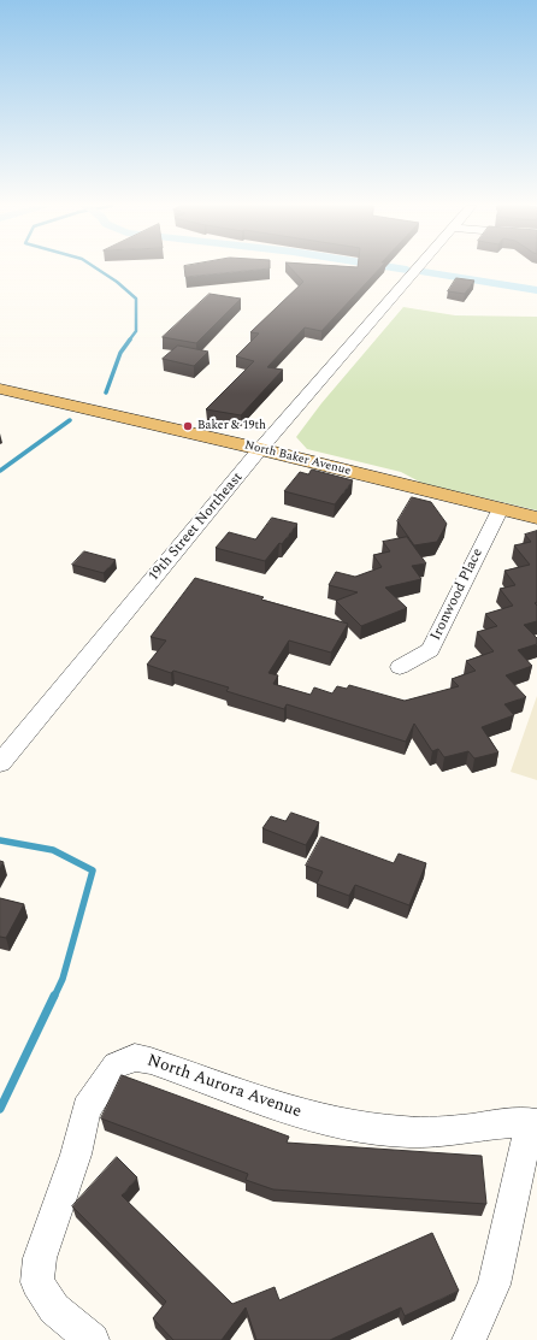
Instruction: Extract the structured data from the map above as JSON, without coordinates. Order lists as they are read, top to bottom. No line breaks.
{"streets":{"main road":["North Baker Avenue"],"street":["19th Street Northeast","Ironwood Place","North Aurora Avenue"]},"crossings":[["North Baker Avenue","19th Street Northeast"],["North Baker Avenue","Ironwood Place"]],"places":["Baker & 19th"]}
